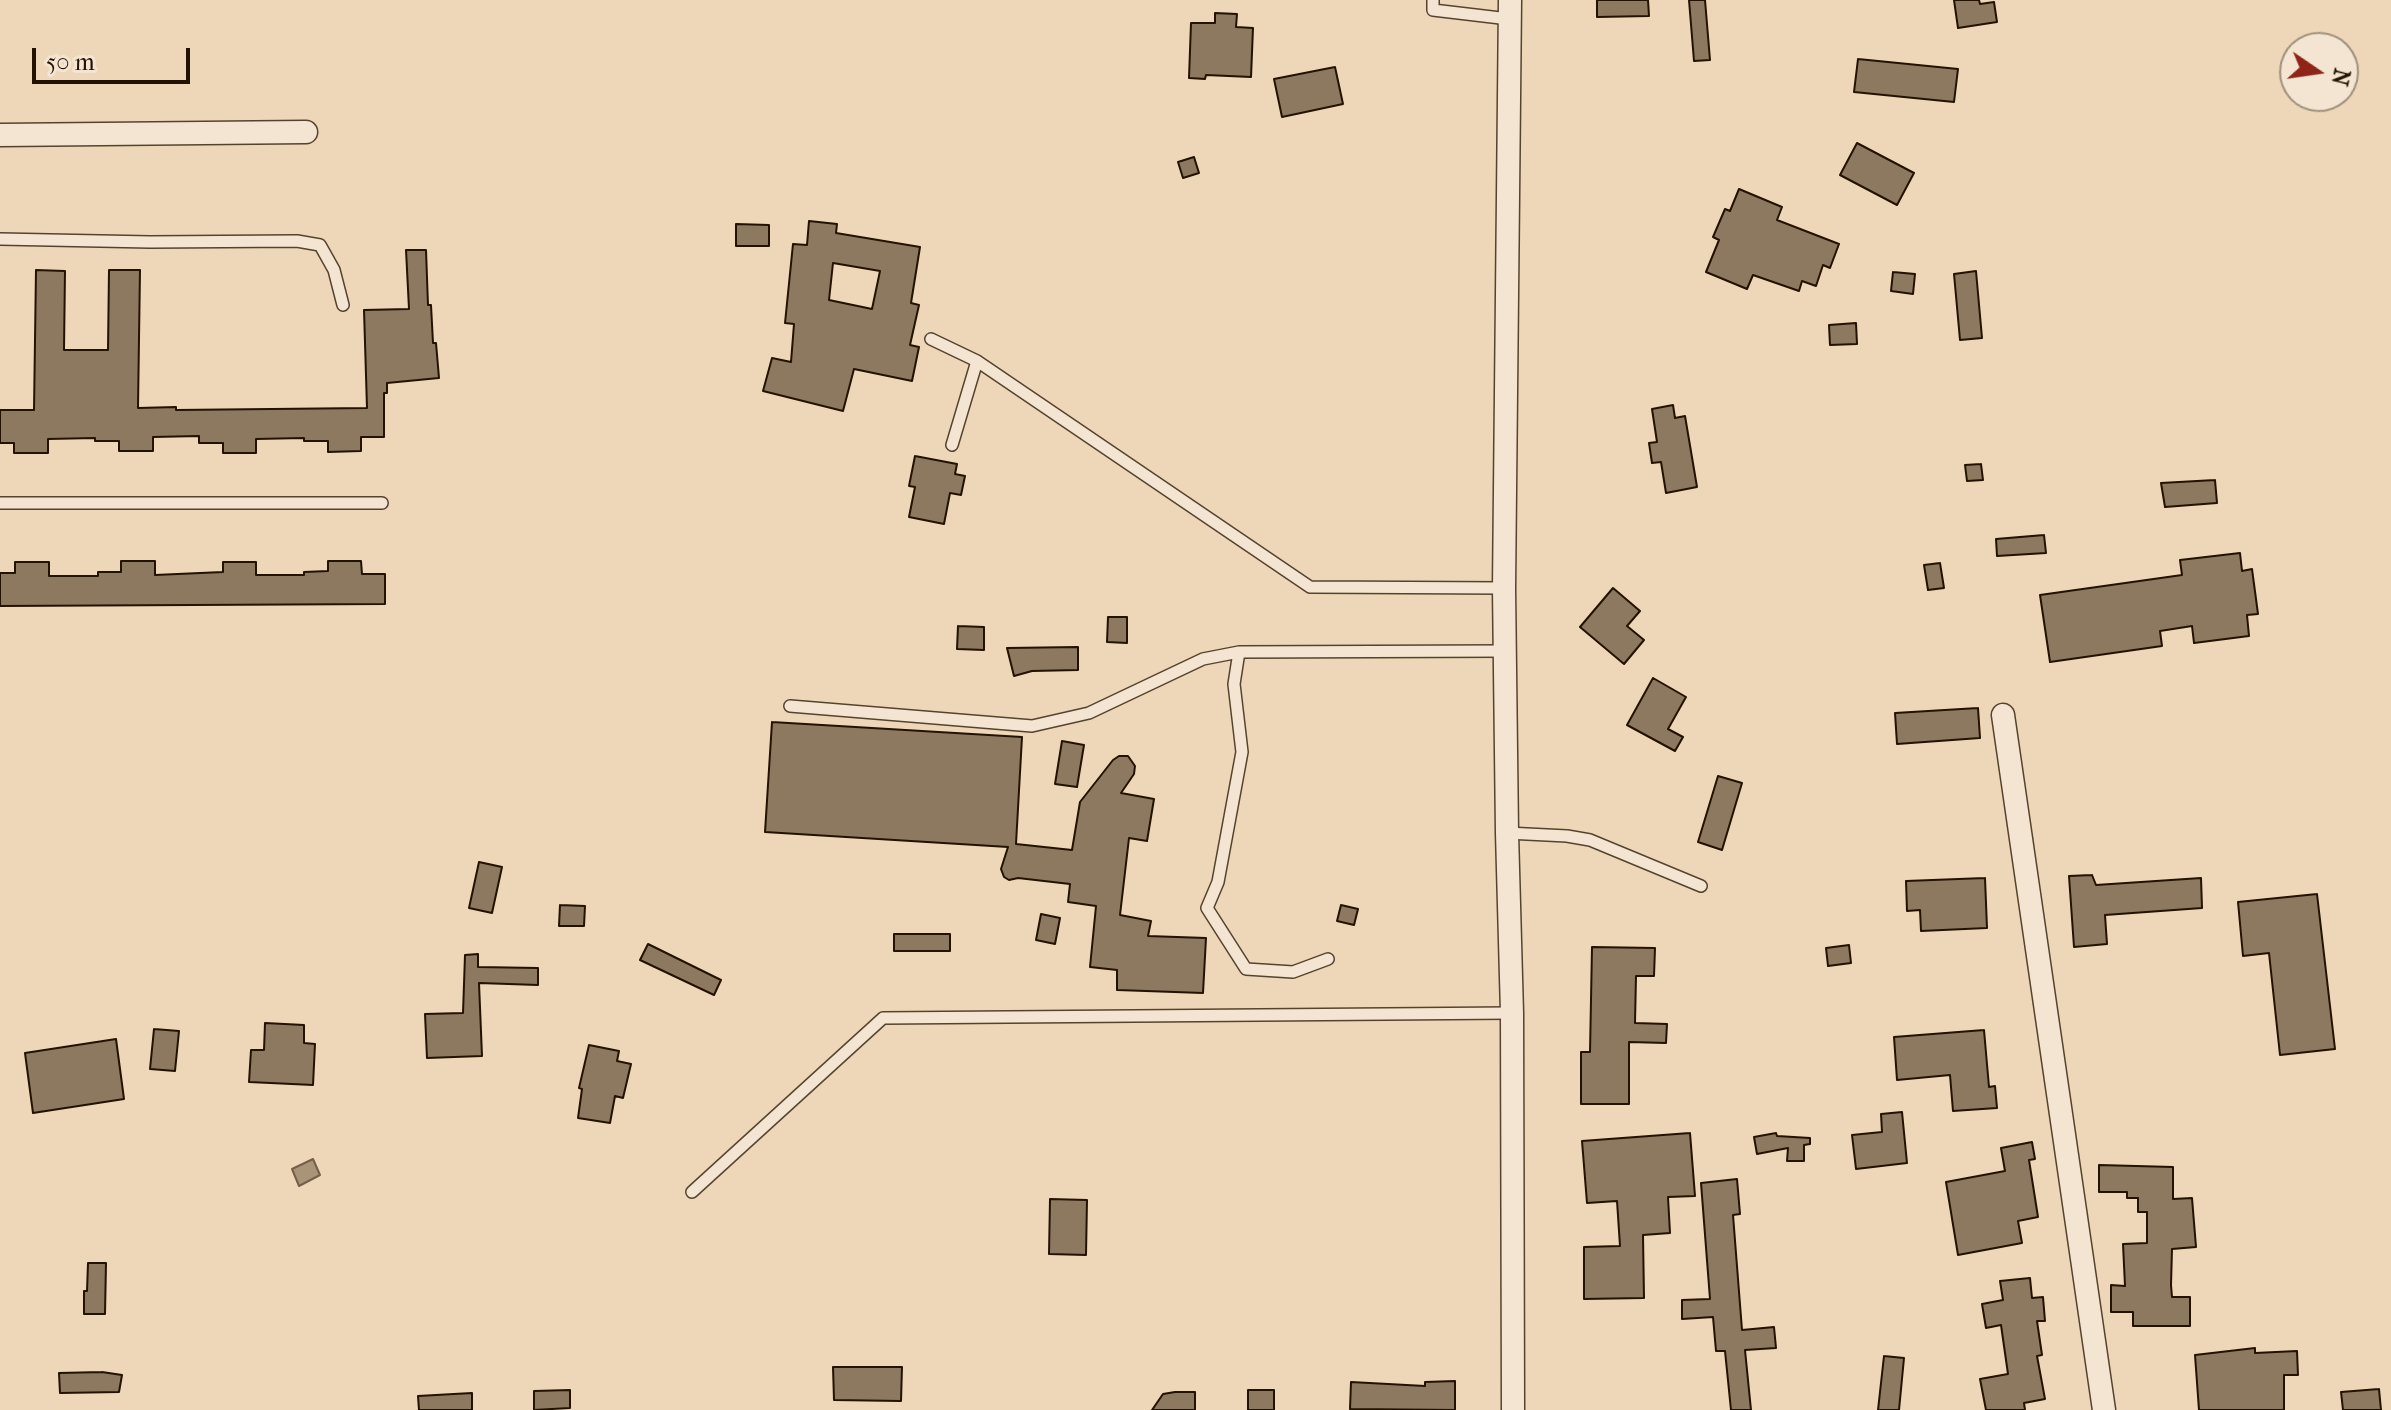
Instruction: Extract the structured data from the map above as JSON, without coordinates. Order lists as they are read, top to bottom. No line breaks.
{"scale_bar":"50 m","north":"right"}
